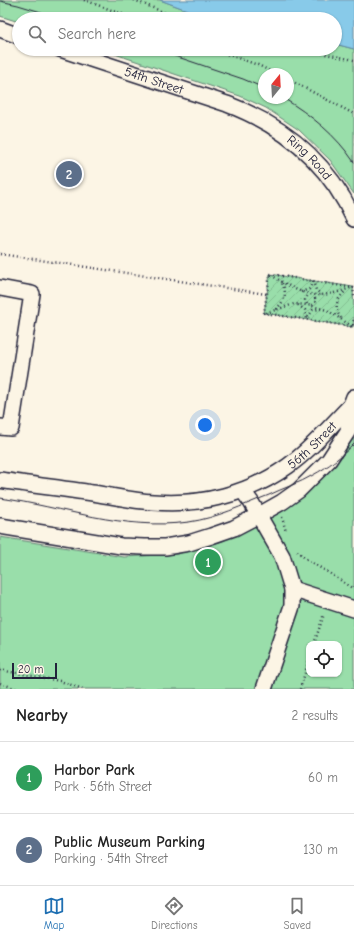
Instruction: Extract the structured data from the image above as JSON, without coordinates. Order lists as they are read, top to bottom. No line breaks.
{"streets":{"street":["54th Street","Ring Road","56th Street"]},"crossings":[["54th Street","Ring Road"]],"scale_bar":"20 m","north":"top","page":{"search":"Search here","pins":["2","1"],"scale":"20 m","heading":["Nearby","2 results"],"list":[{"mark":"1","name":"Harbor Park","note":"Park · 56th Street","value":"60 m"},{"mark":"2","name":"Public Museum Parking","note":"Parking · 54th Street","value":"130 m"}],"nav":["Map","Directions","Saved"]}}
